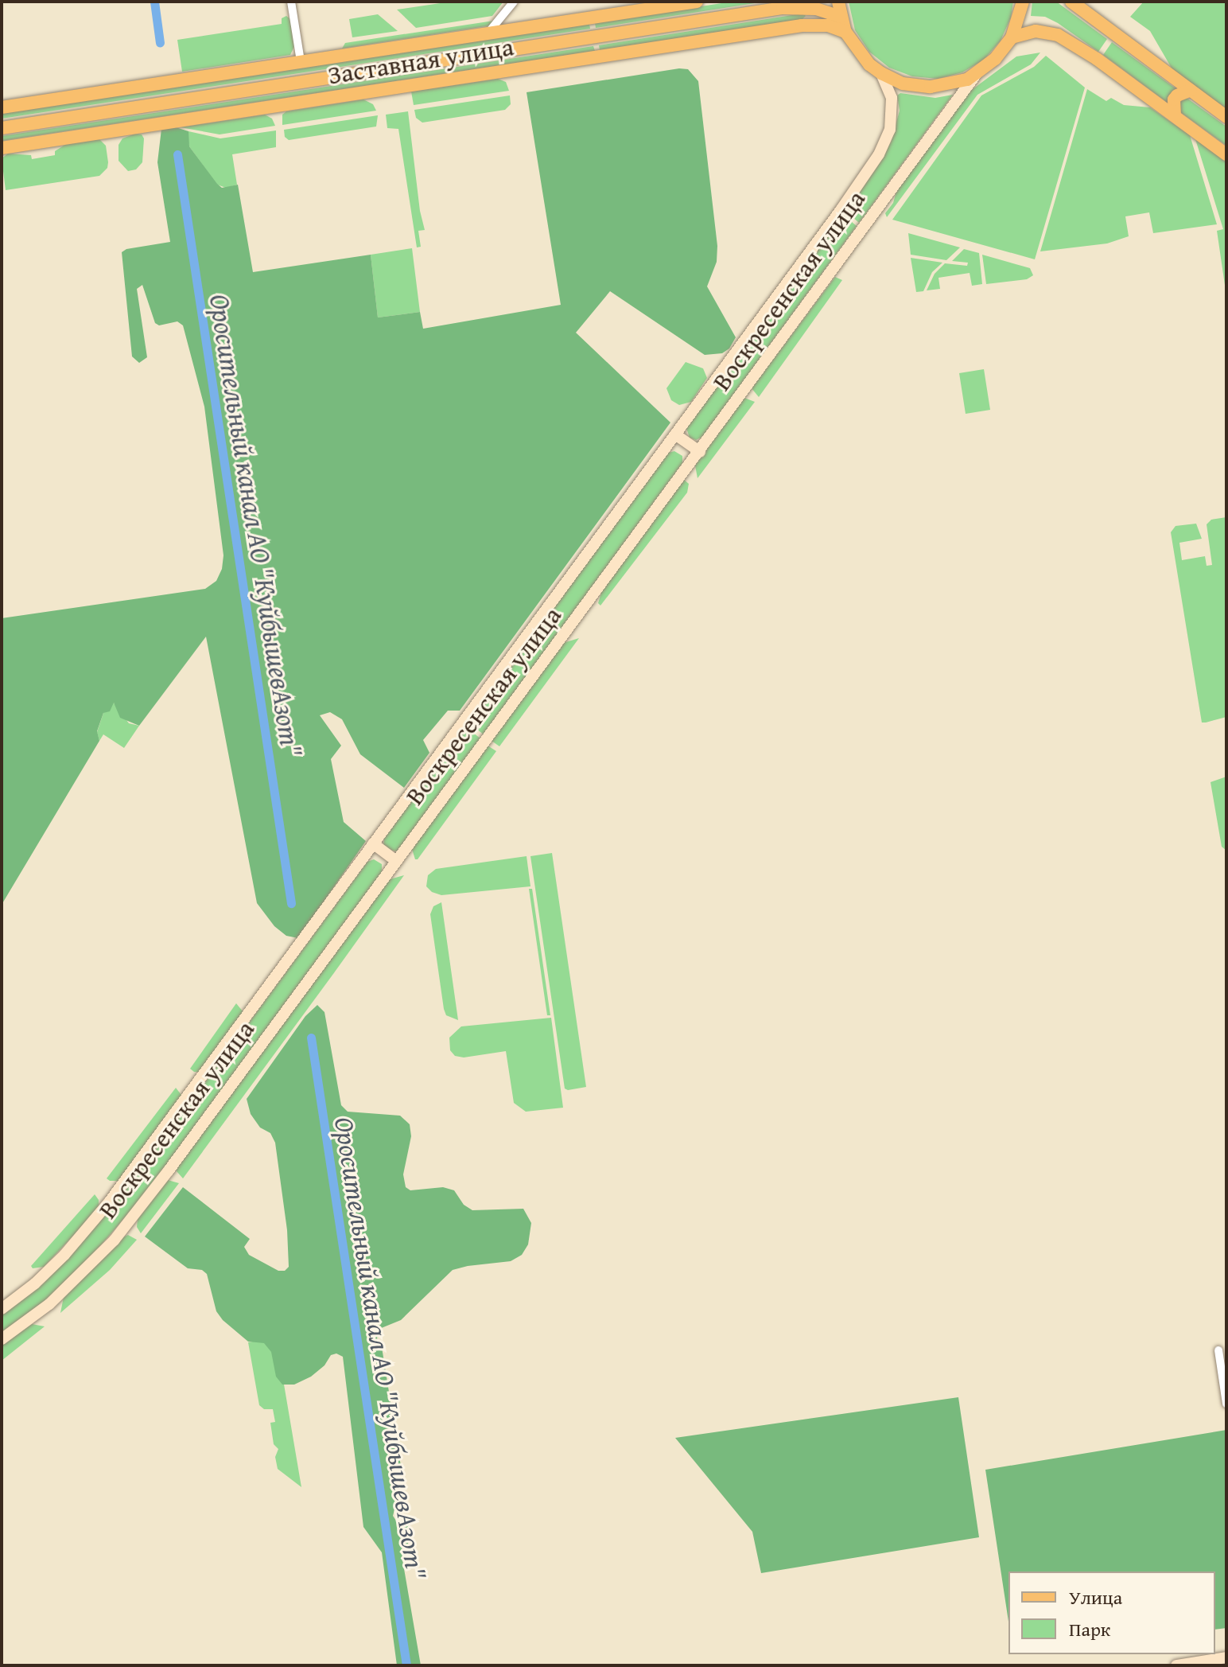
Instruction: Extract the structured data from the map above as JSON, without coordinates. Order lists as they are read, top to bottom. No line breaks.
{"streets":{"main road":["Заставная улица","Воскресенская улица"]},"water":["Оросительный канал АО \"КуйбышевАзот\""],"legend":["Улица","Парк"]}
